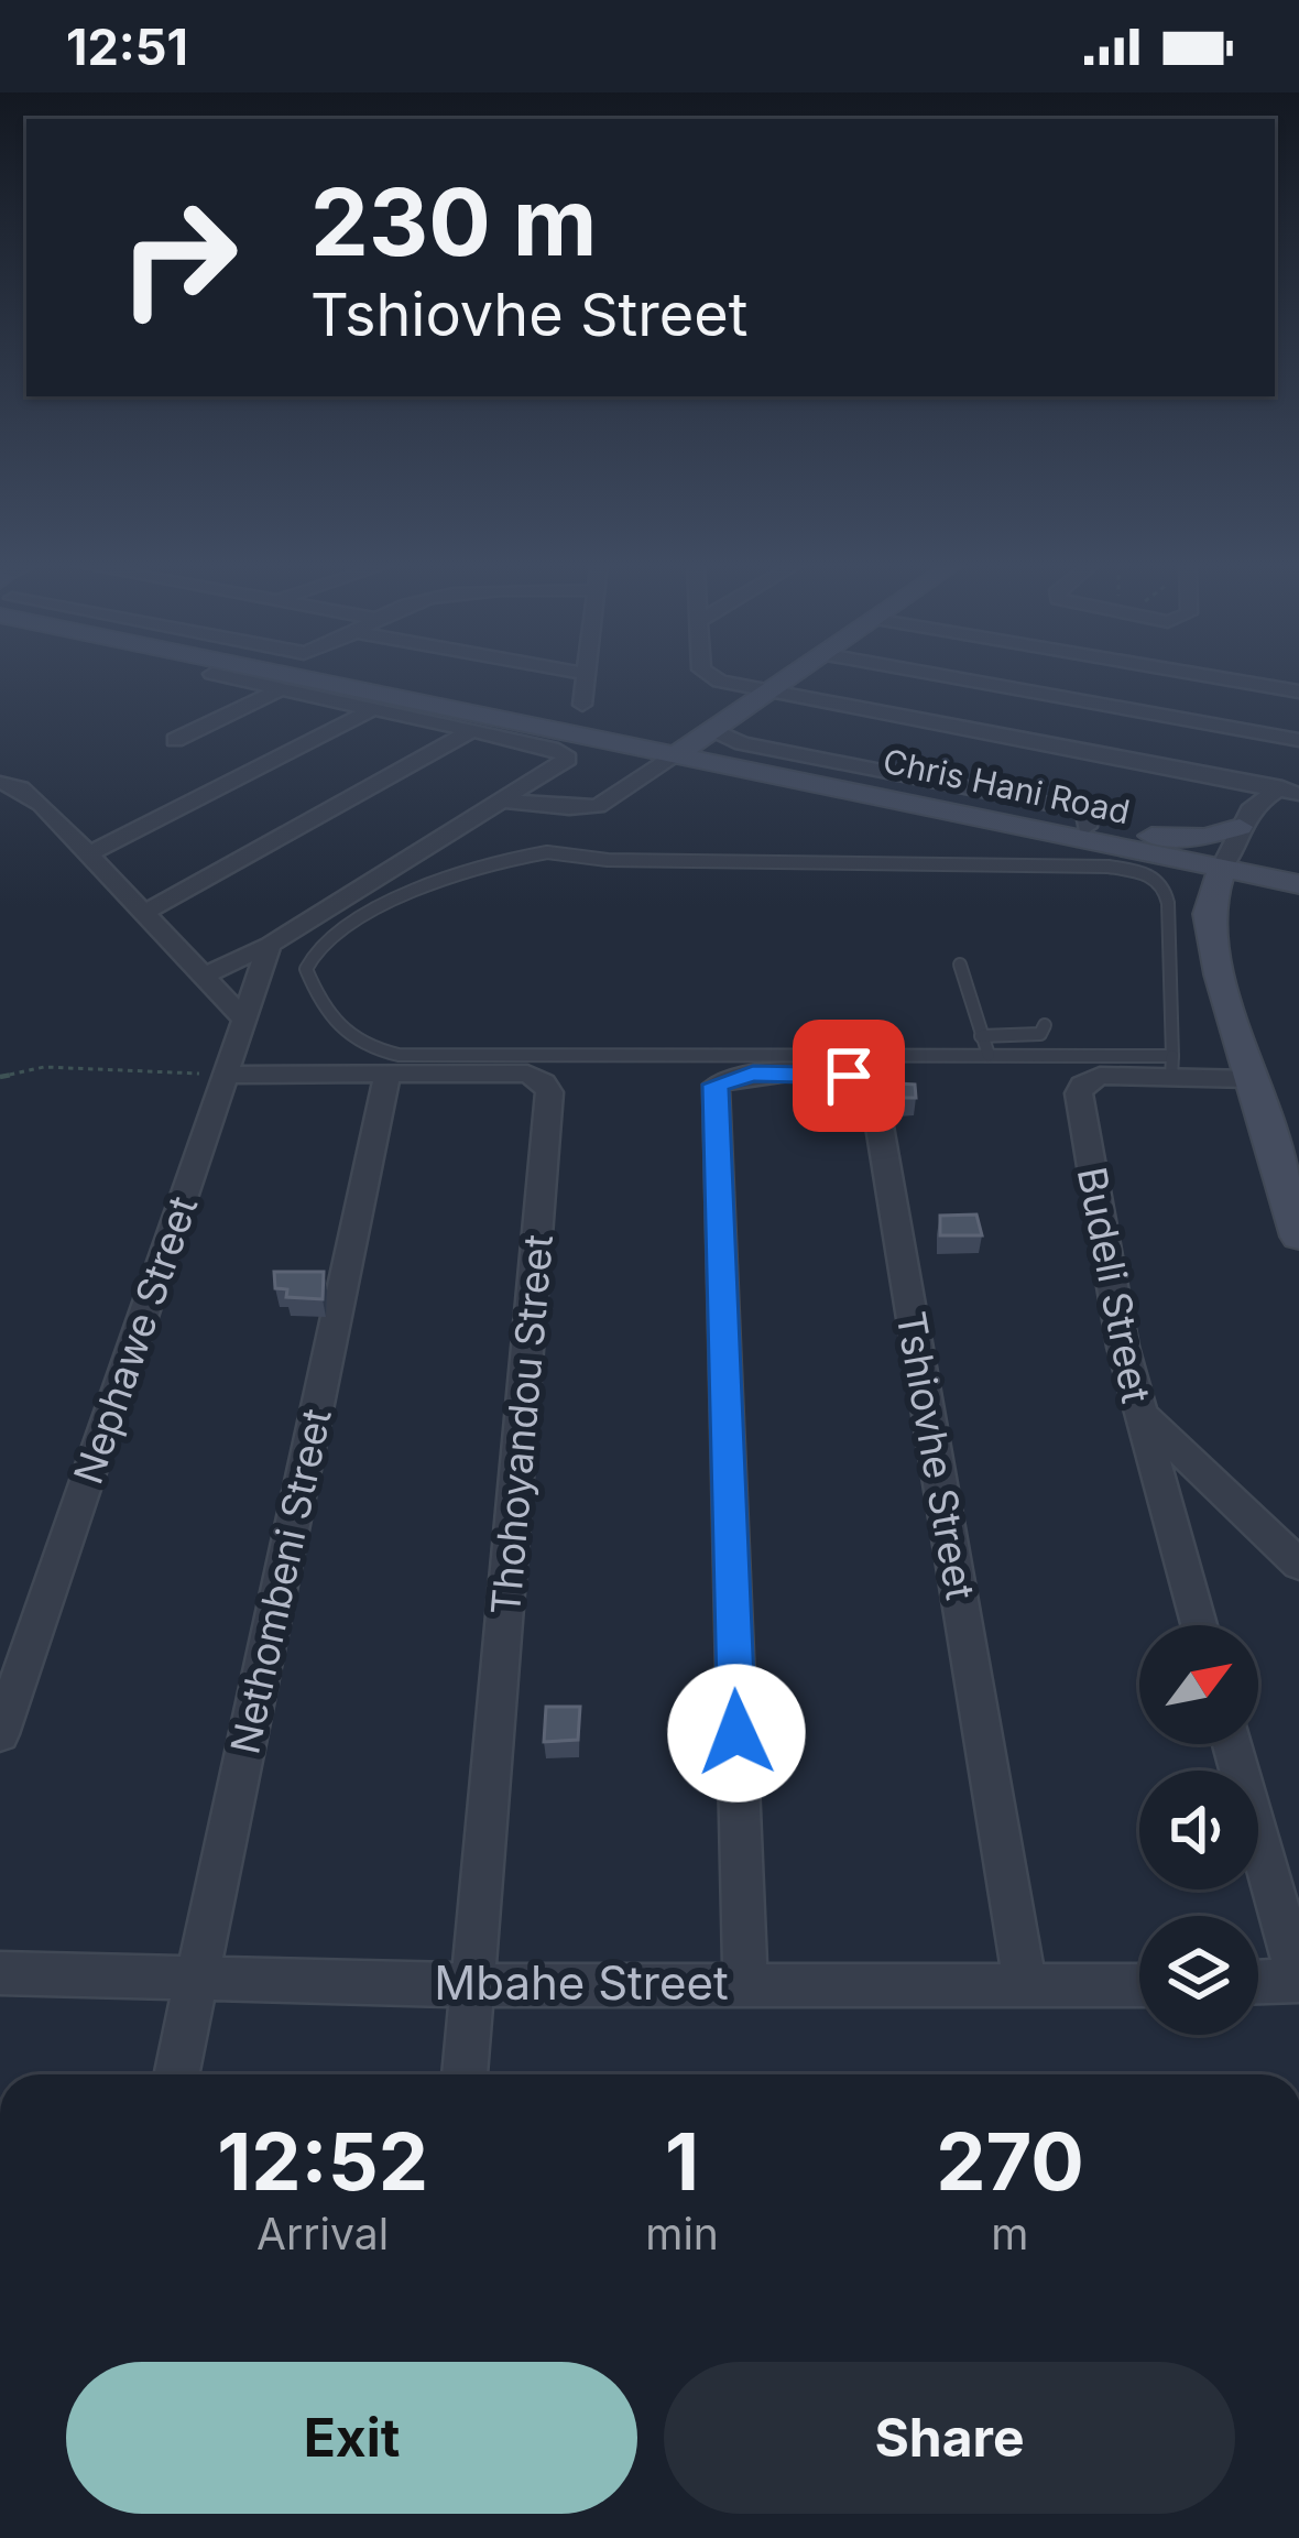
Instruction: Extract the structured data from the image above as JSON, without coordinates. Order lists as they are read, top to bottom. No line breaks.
{"streets":{"main road":["Chris Hani Road"],"street":["Budeli Street","Nephawe Street","Thohoyandou Street","Tshiovhe Street","Nethombeni Street","Mbahe Street"]},"crossings":[["Nephawe Street","Thohoyandou Street"],["Thohoyandou Street","Nethombeni Street"],["Thohoyandou Street","Mbahe Street"],["Tshiovhe Street","Mbahe Street"],["Nethombeni Street","Mbahe Street"]],"north":"top right","page":{"status":"12:51","turn":["230 m","Tshiovhe Street"],"eta":["12:52","Arrival","1","min","270","m"],"buttons":["Exit","Share"]}}
